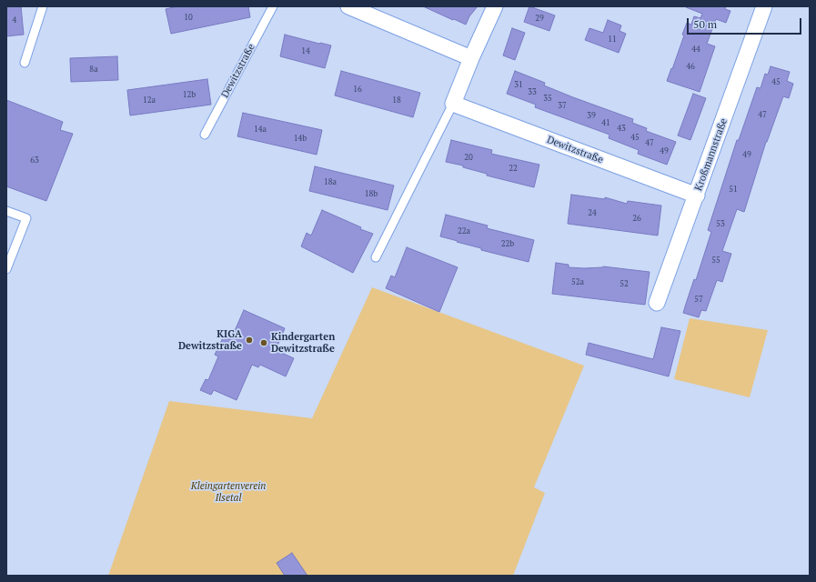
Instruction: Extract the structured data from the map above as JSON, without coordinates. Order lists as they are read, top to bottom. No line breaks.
{"streets":{"street":["Dewitzstraße","Kroßmannstraße"]},"crossings":[["Dewitzstraße","Kroßmannstraße"]],"parks":["Kleingartenverein Ilsetal"],"places":["KIGA Dewitzstraße","Kindergarten Dewitzstraße"],"house_numbers":["10","29","4","11","44","14","46","8a","45","31","16","33","12b","35","12a","18","37","47","39","41","43","14a","45","14b","47","49","49","20","63","22","18a","51","18b","24","26","53","22a","22b","55","52a","52","57"],"scale_bar":"50 m"}
